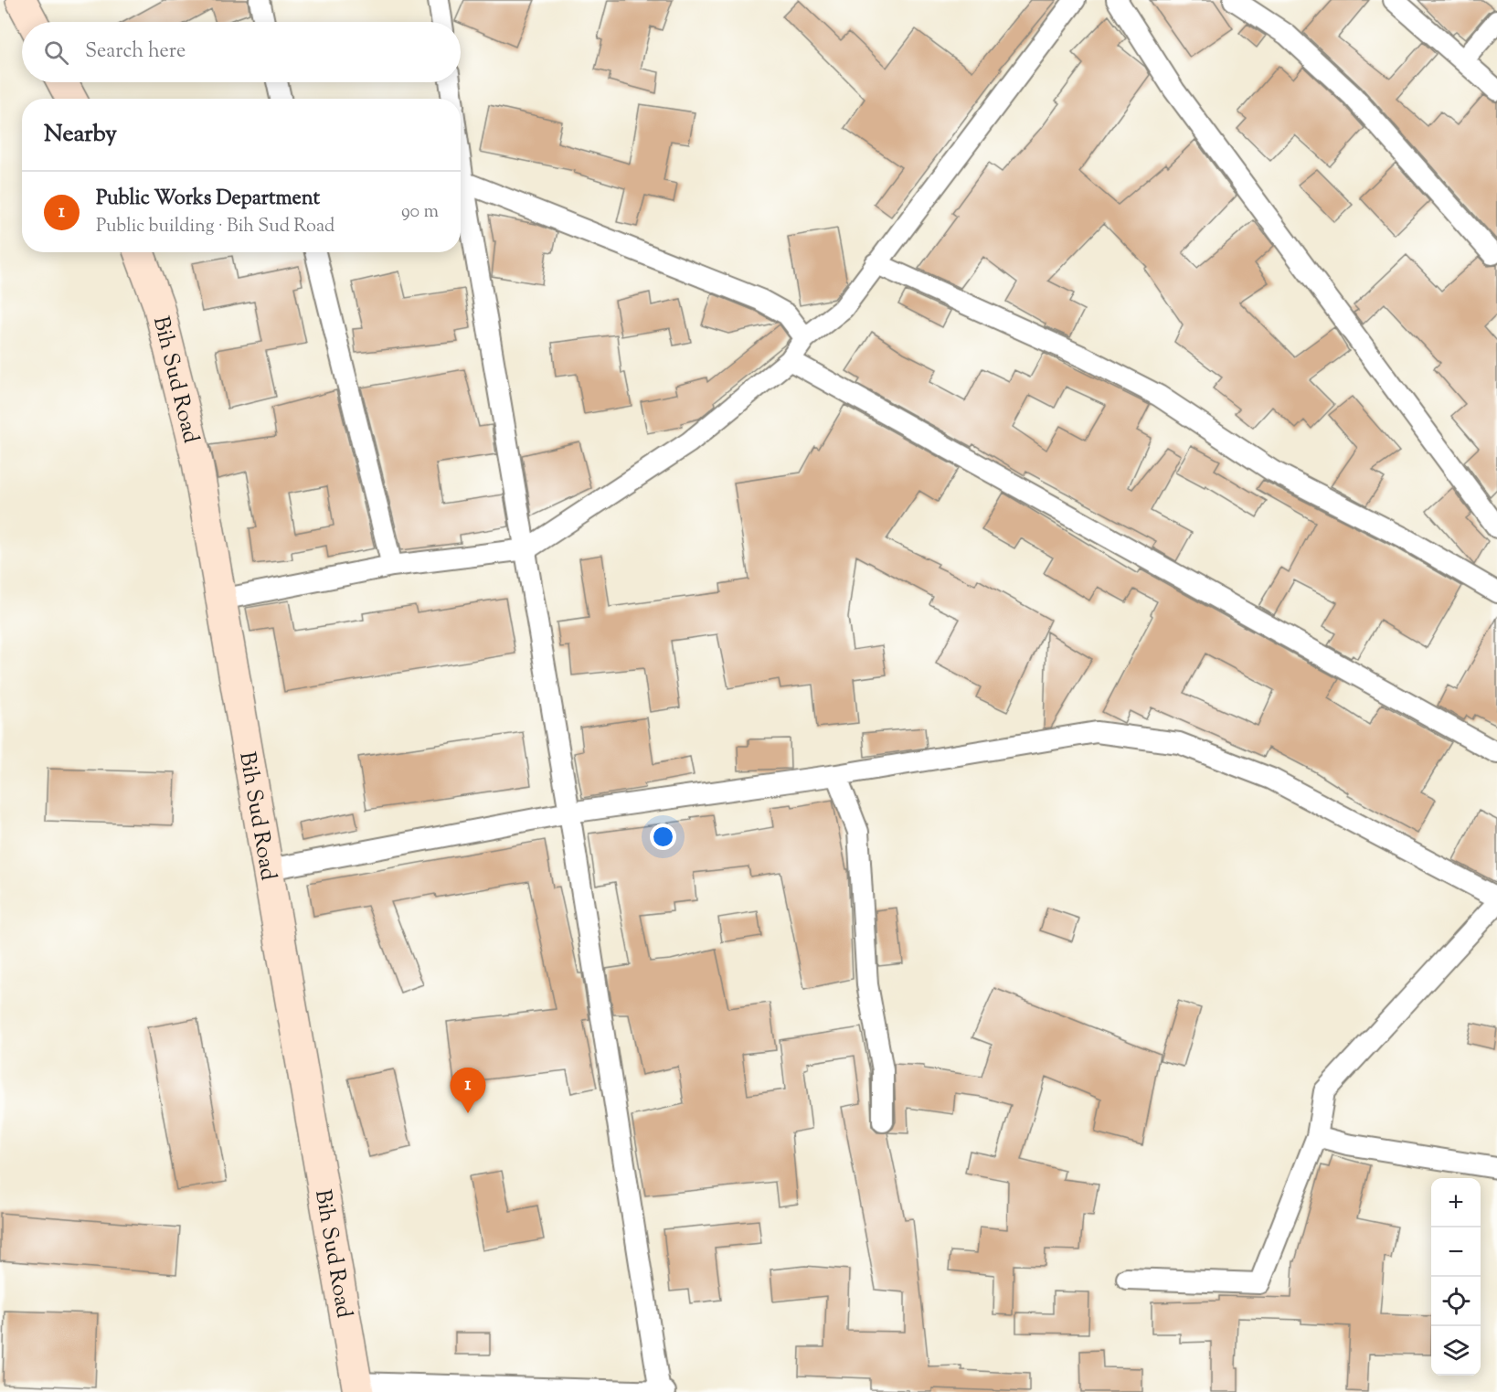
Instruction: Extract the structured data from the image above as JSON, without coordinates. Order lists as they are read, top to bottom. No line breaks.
{"streets":{"main road":["Bih Sud Road"]},"page":{"search":"Search here","heading":"Nearby","list":[{"mark":"1","name":"Public Works Department","note":"Public building · Bih Sud Road","value":"90 m"}],"pins":"1","map_buttons":["+","−"]}}
